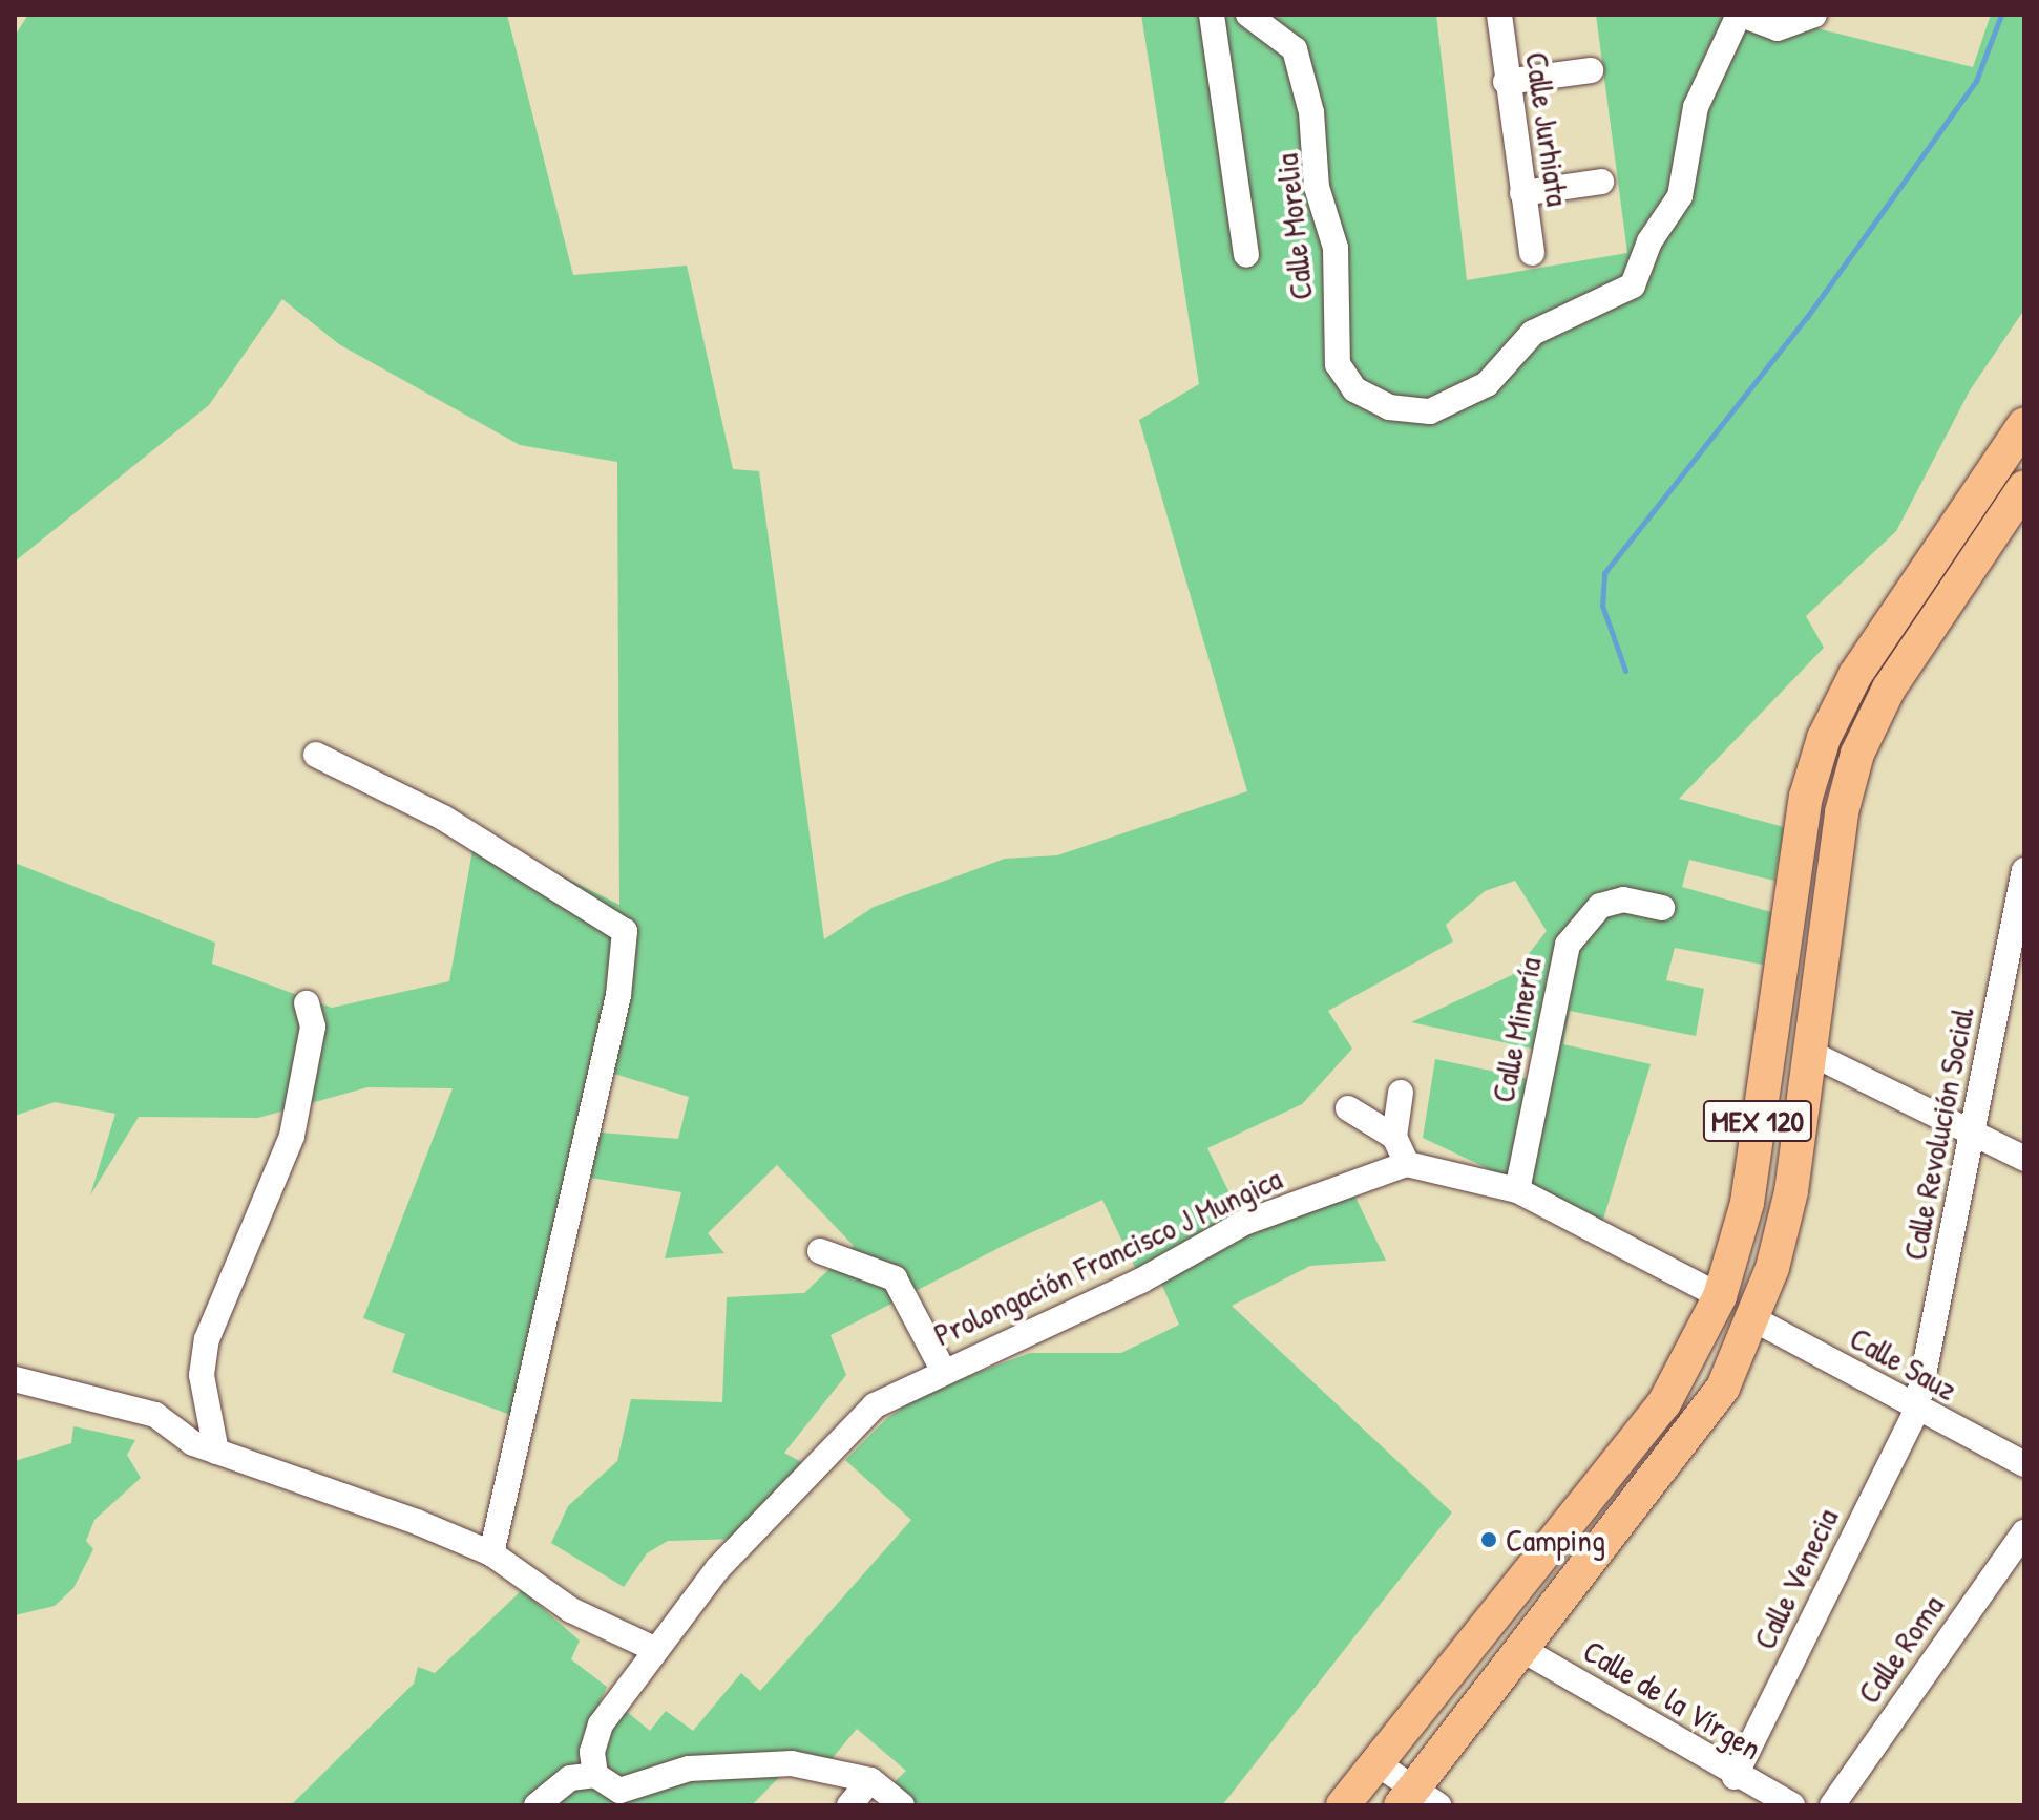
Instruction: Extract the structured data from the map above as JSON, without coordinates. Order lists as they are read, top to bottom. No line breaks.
{"streets":{"main road":["MEX 120"],"street":["Calle Jurhiata","Calle Morelia","Calle Minería","Calle Revolución Social","Prolongación Francisco J Mungica","Calle Sauz","Calle Venecia","Calle Roma","Calle de la Vírgen"]},"crossings":[["MEX 120","Calle Sauz"],["MEX 120","Calle de la Vírgen"],["Calle Revolución Social","Calle Sauz"],["Calle Revolución Social","Calle Venecia"],["Calle Sauz","Calle Venecia"],["Calle Venecia","Calle de la Vírgen"]],"places":["Camping"]}
